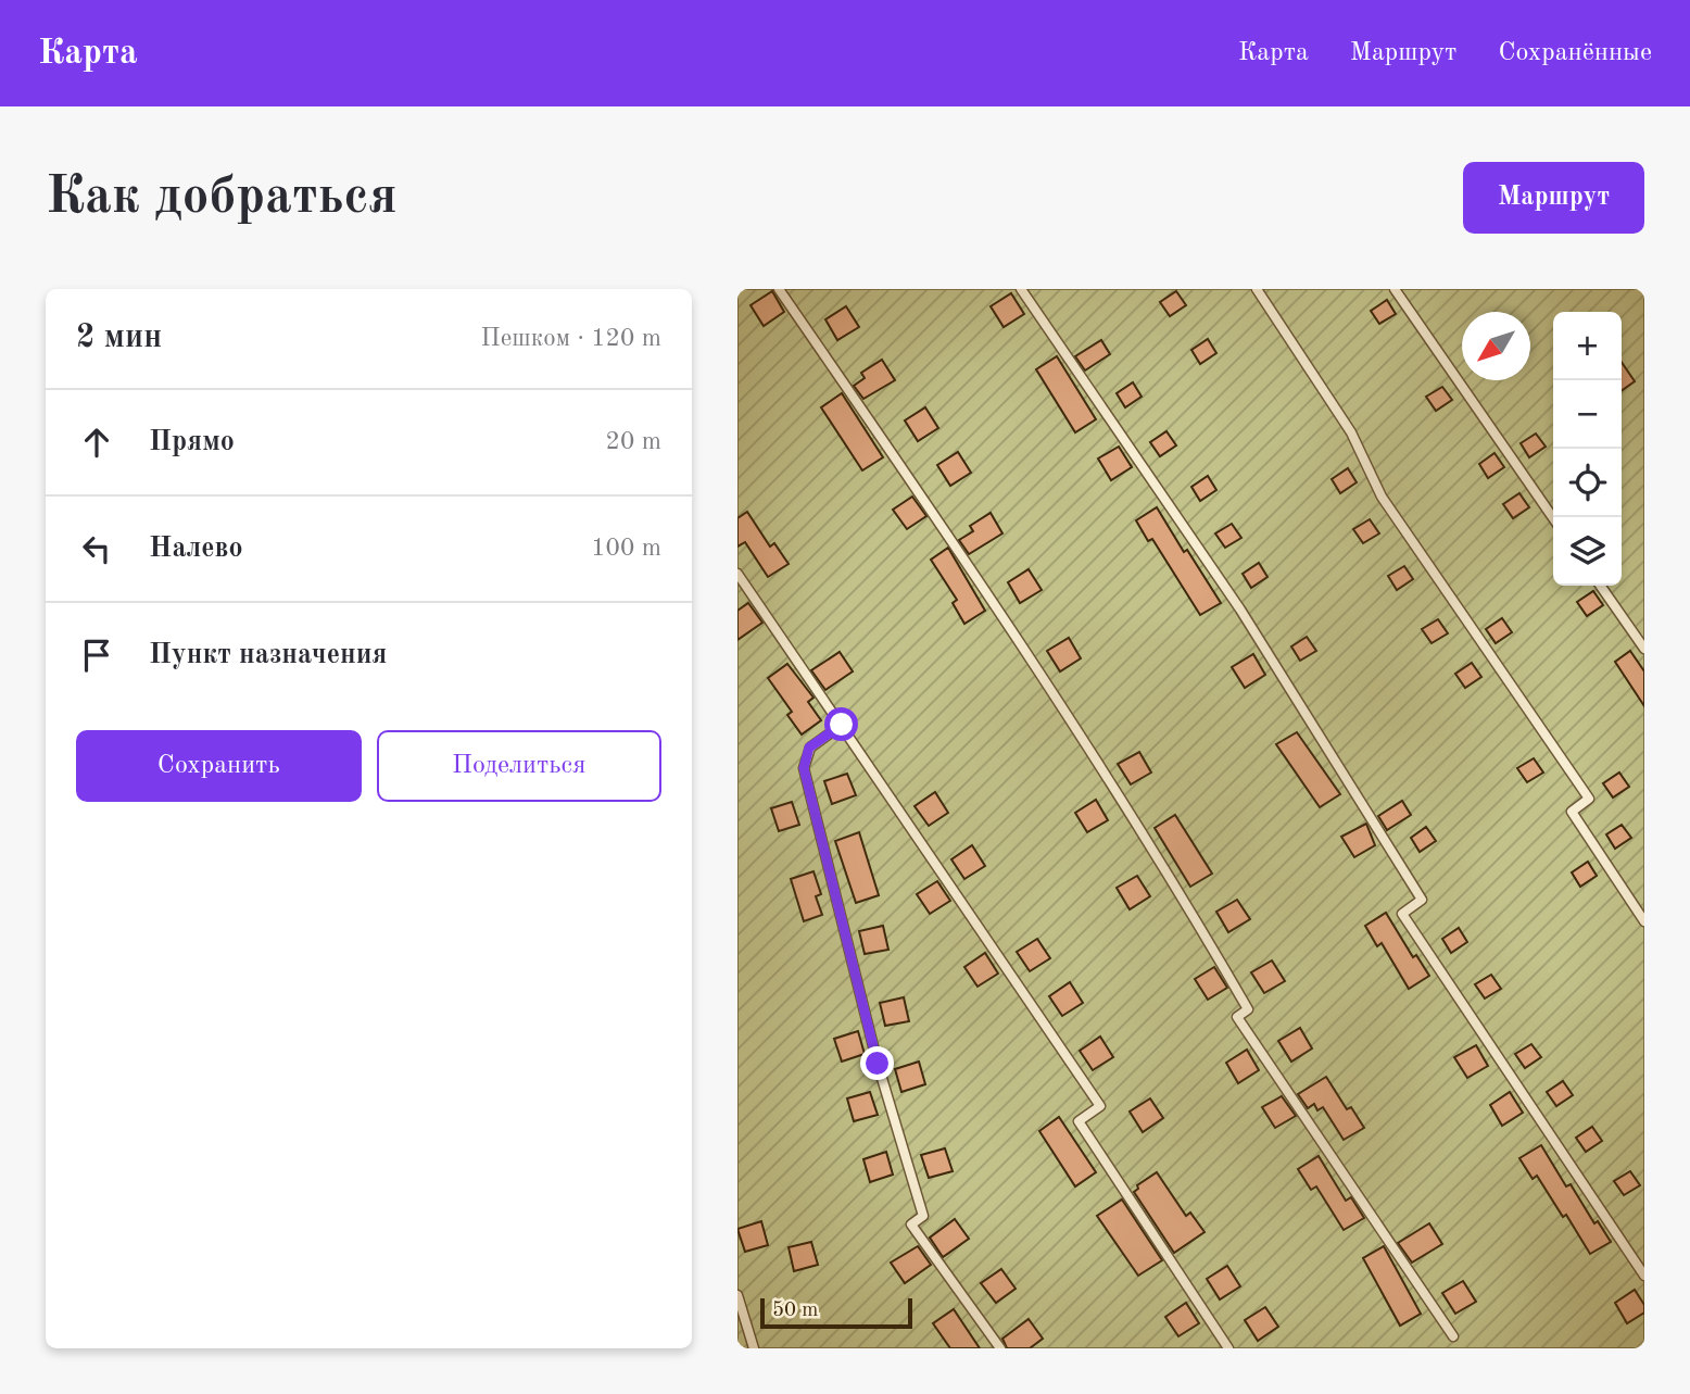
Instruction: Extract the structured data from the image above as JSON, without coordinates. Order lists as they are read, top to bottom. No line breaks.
{"scale_bar":"50 m","north":"bottom left","page":{"header":"Карта","nav":["Карта","Маршрут","Сохранённые"],"buttons":["Маршрут",["Сохранить","Поделиться"]],"title":"Как добраться","heading":["2 мин","Пешком · 120 m"],"map_buttons":["+","−"],"list":[["Прямо","20 m"],["Налево","100 m"],"Пункт назначения"],"scale":"50 m"}}
